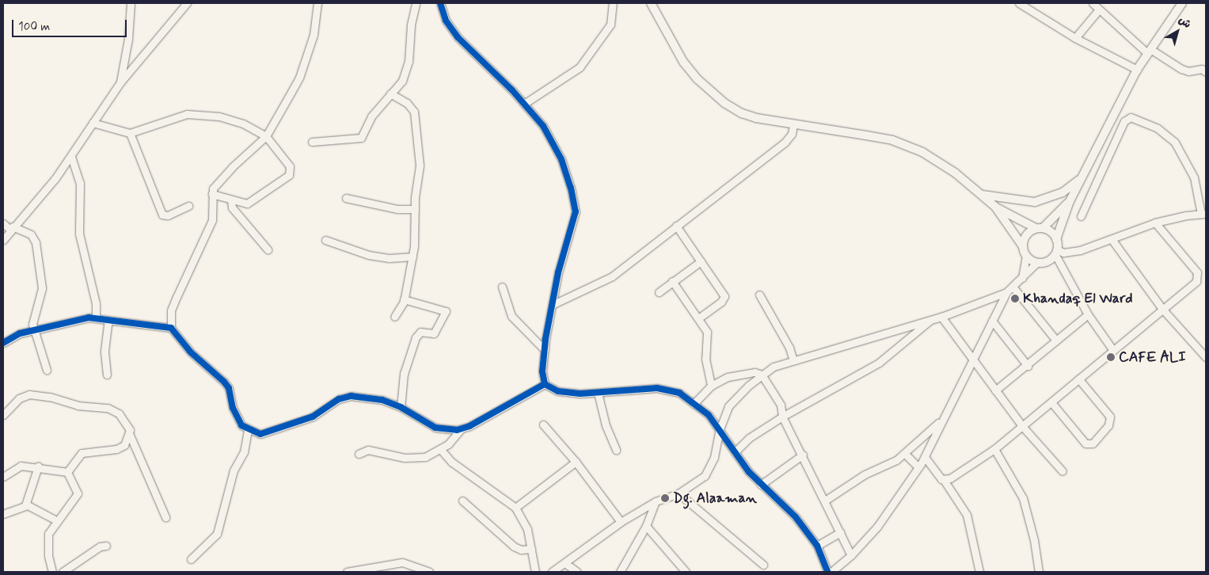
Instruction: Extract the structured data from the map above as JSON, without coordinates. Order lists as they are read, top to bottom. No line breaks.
{"places":["Khandaq El Ward","CAFE ALI","Dg. Alaaman"],"scale_bar":"100 m","north":"top right"}
